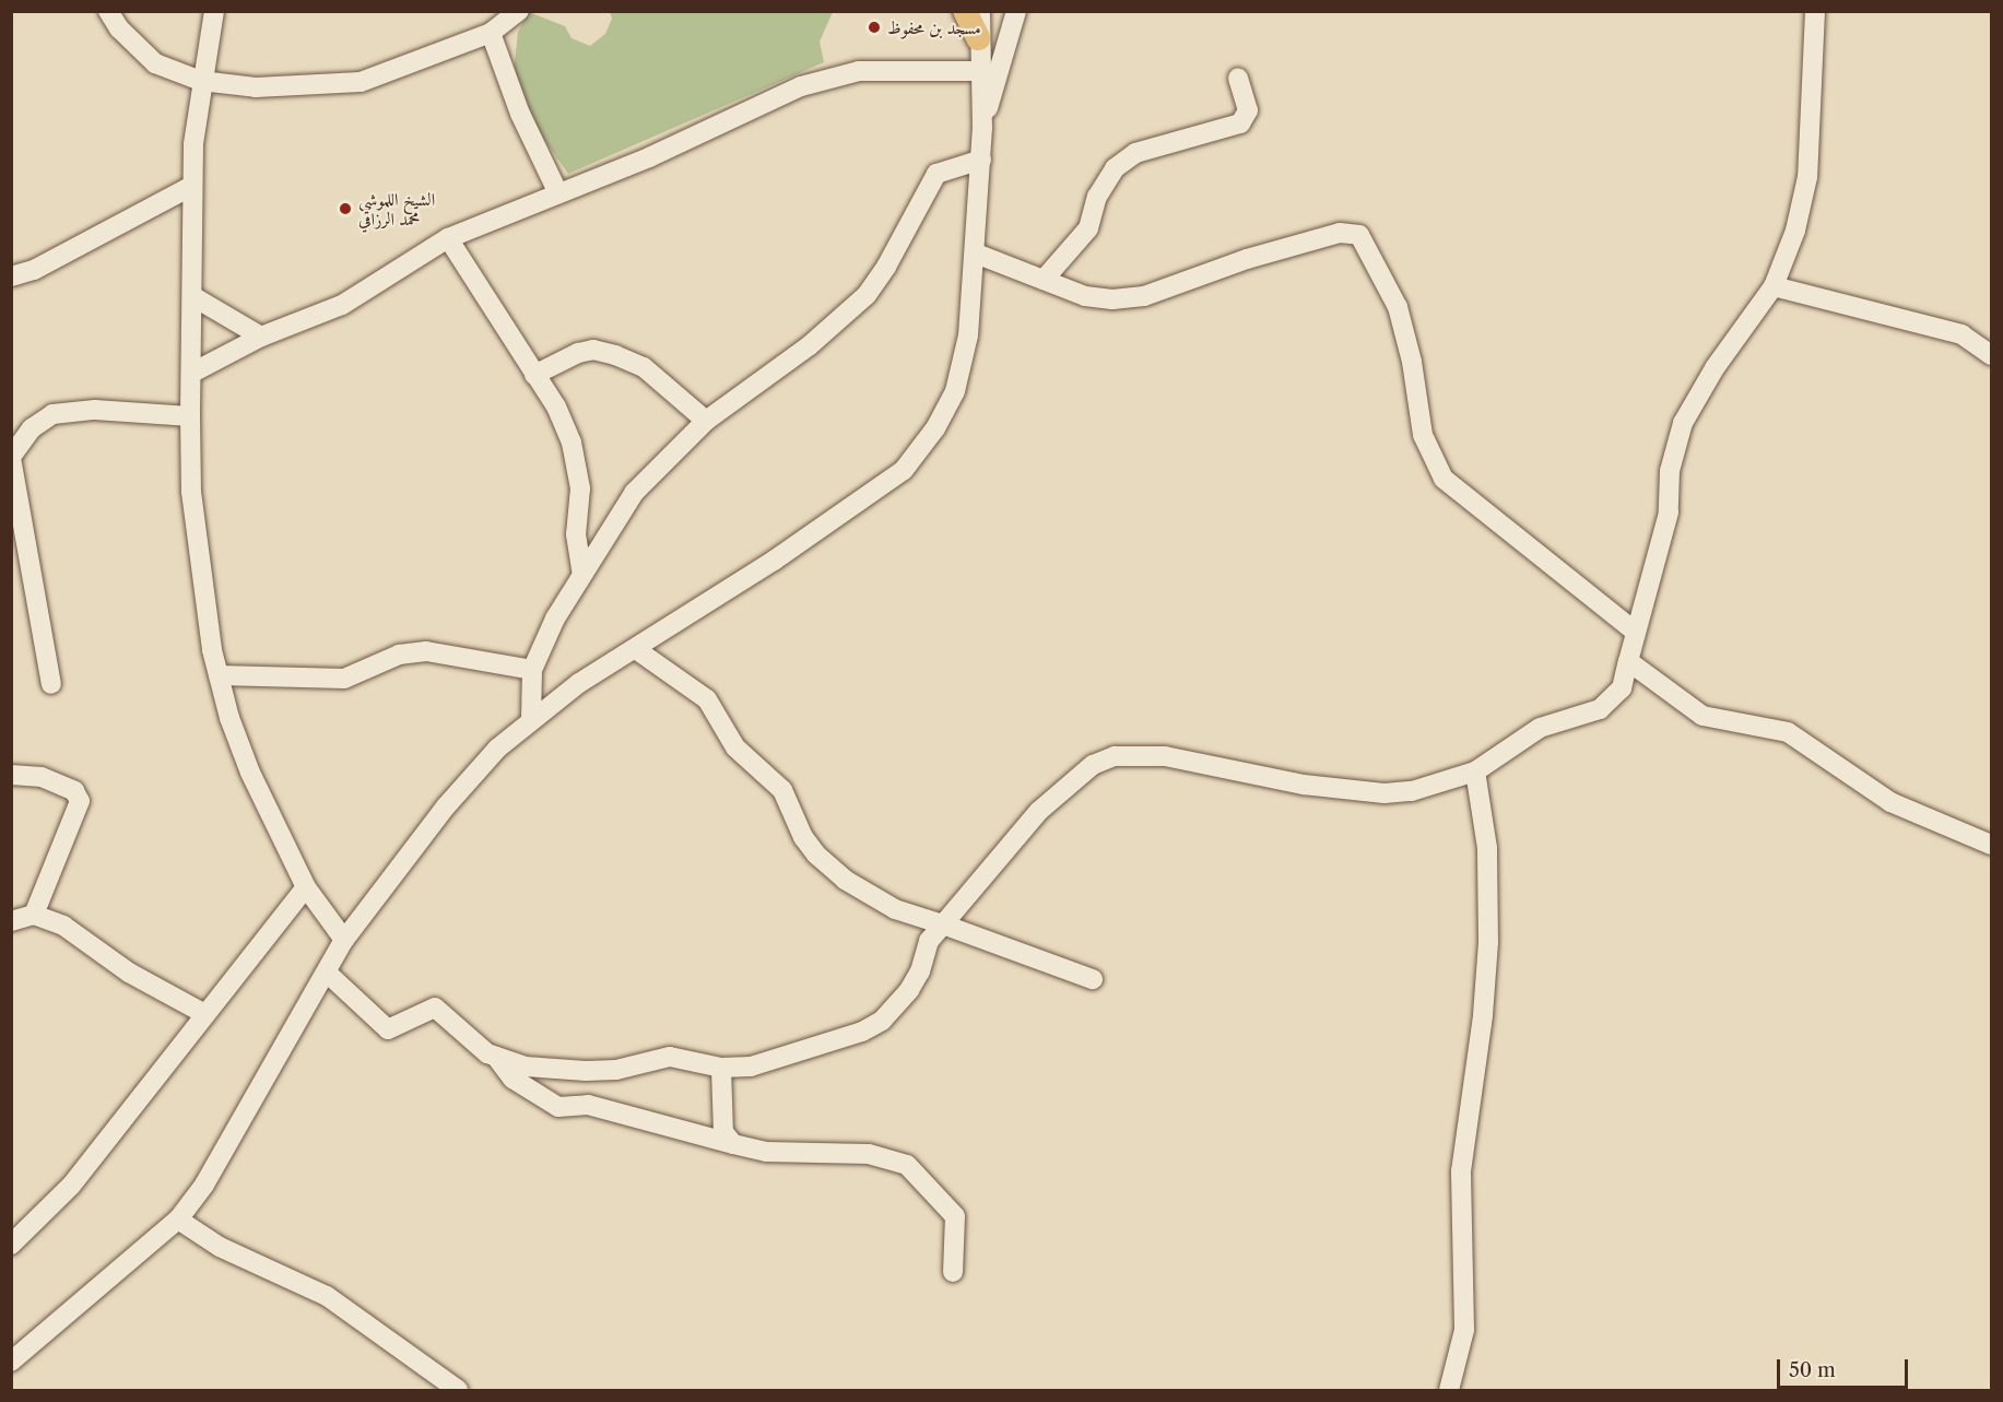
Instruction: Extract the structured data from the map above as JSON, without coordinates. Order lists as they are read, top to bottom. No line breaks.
{"places":["مسجد بن محفوظ","الشيخ اللموشي محمد الرزاقي"],"scale_bar":"50 m"}
